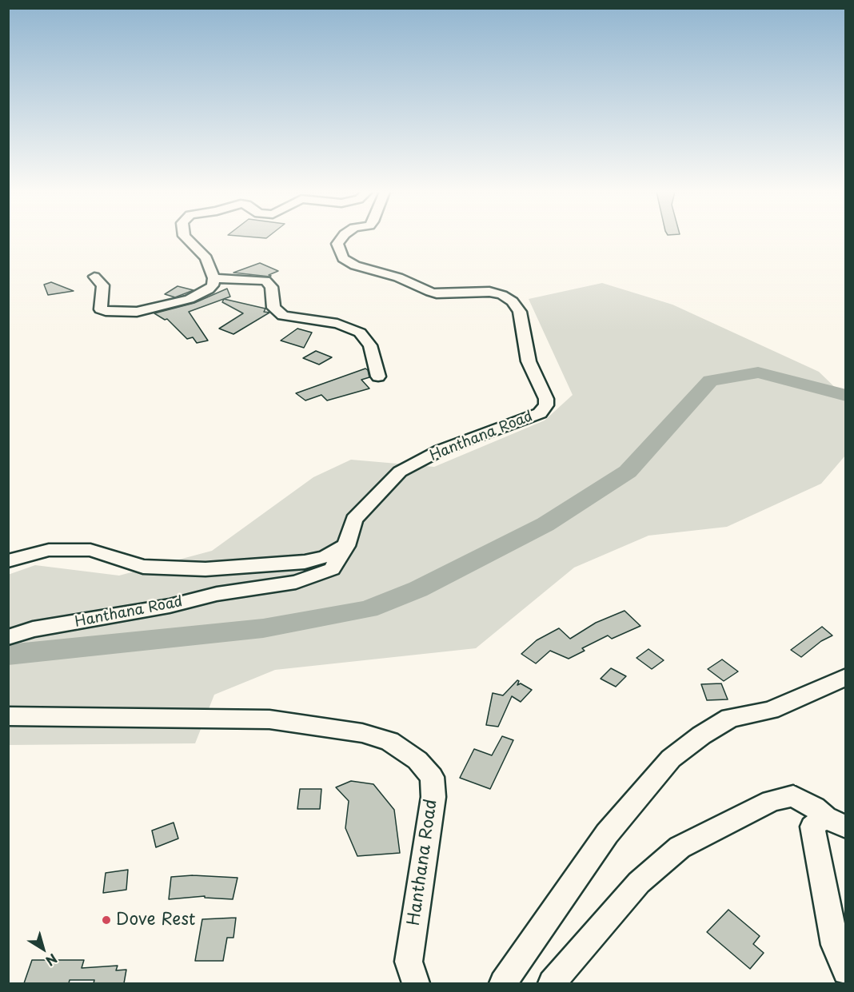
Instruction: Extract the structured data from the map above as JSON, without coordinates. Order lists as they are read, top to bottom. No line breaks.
{"streets":{"street":["Hanthana Road"]},"places":["Dove Rest"],"north":"bottom right"}
